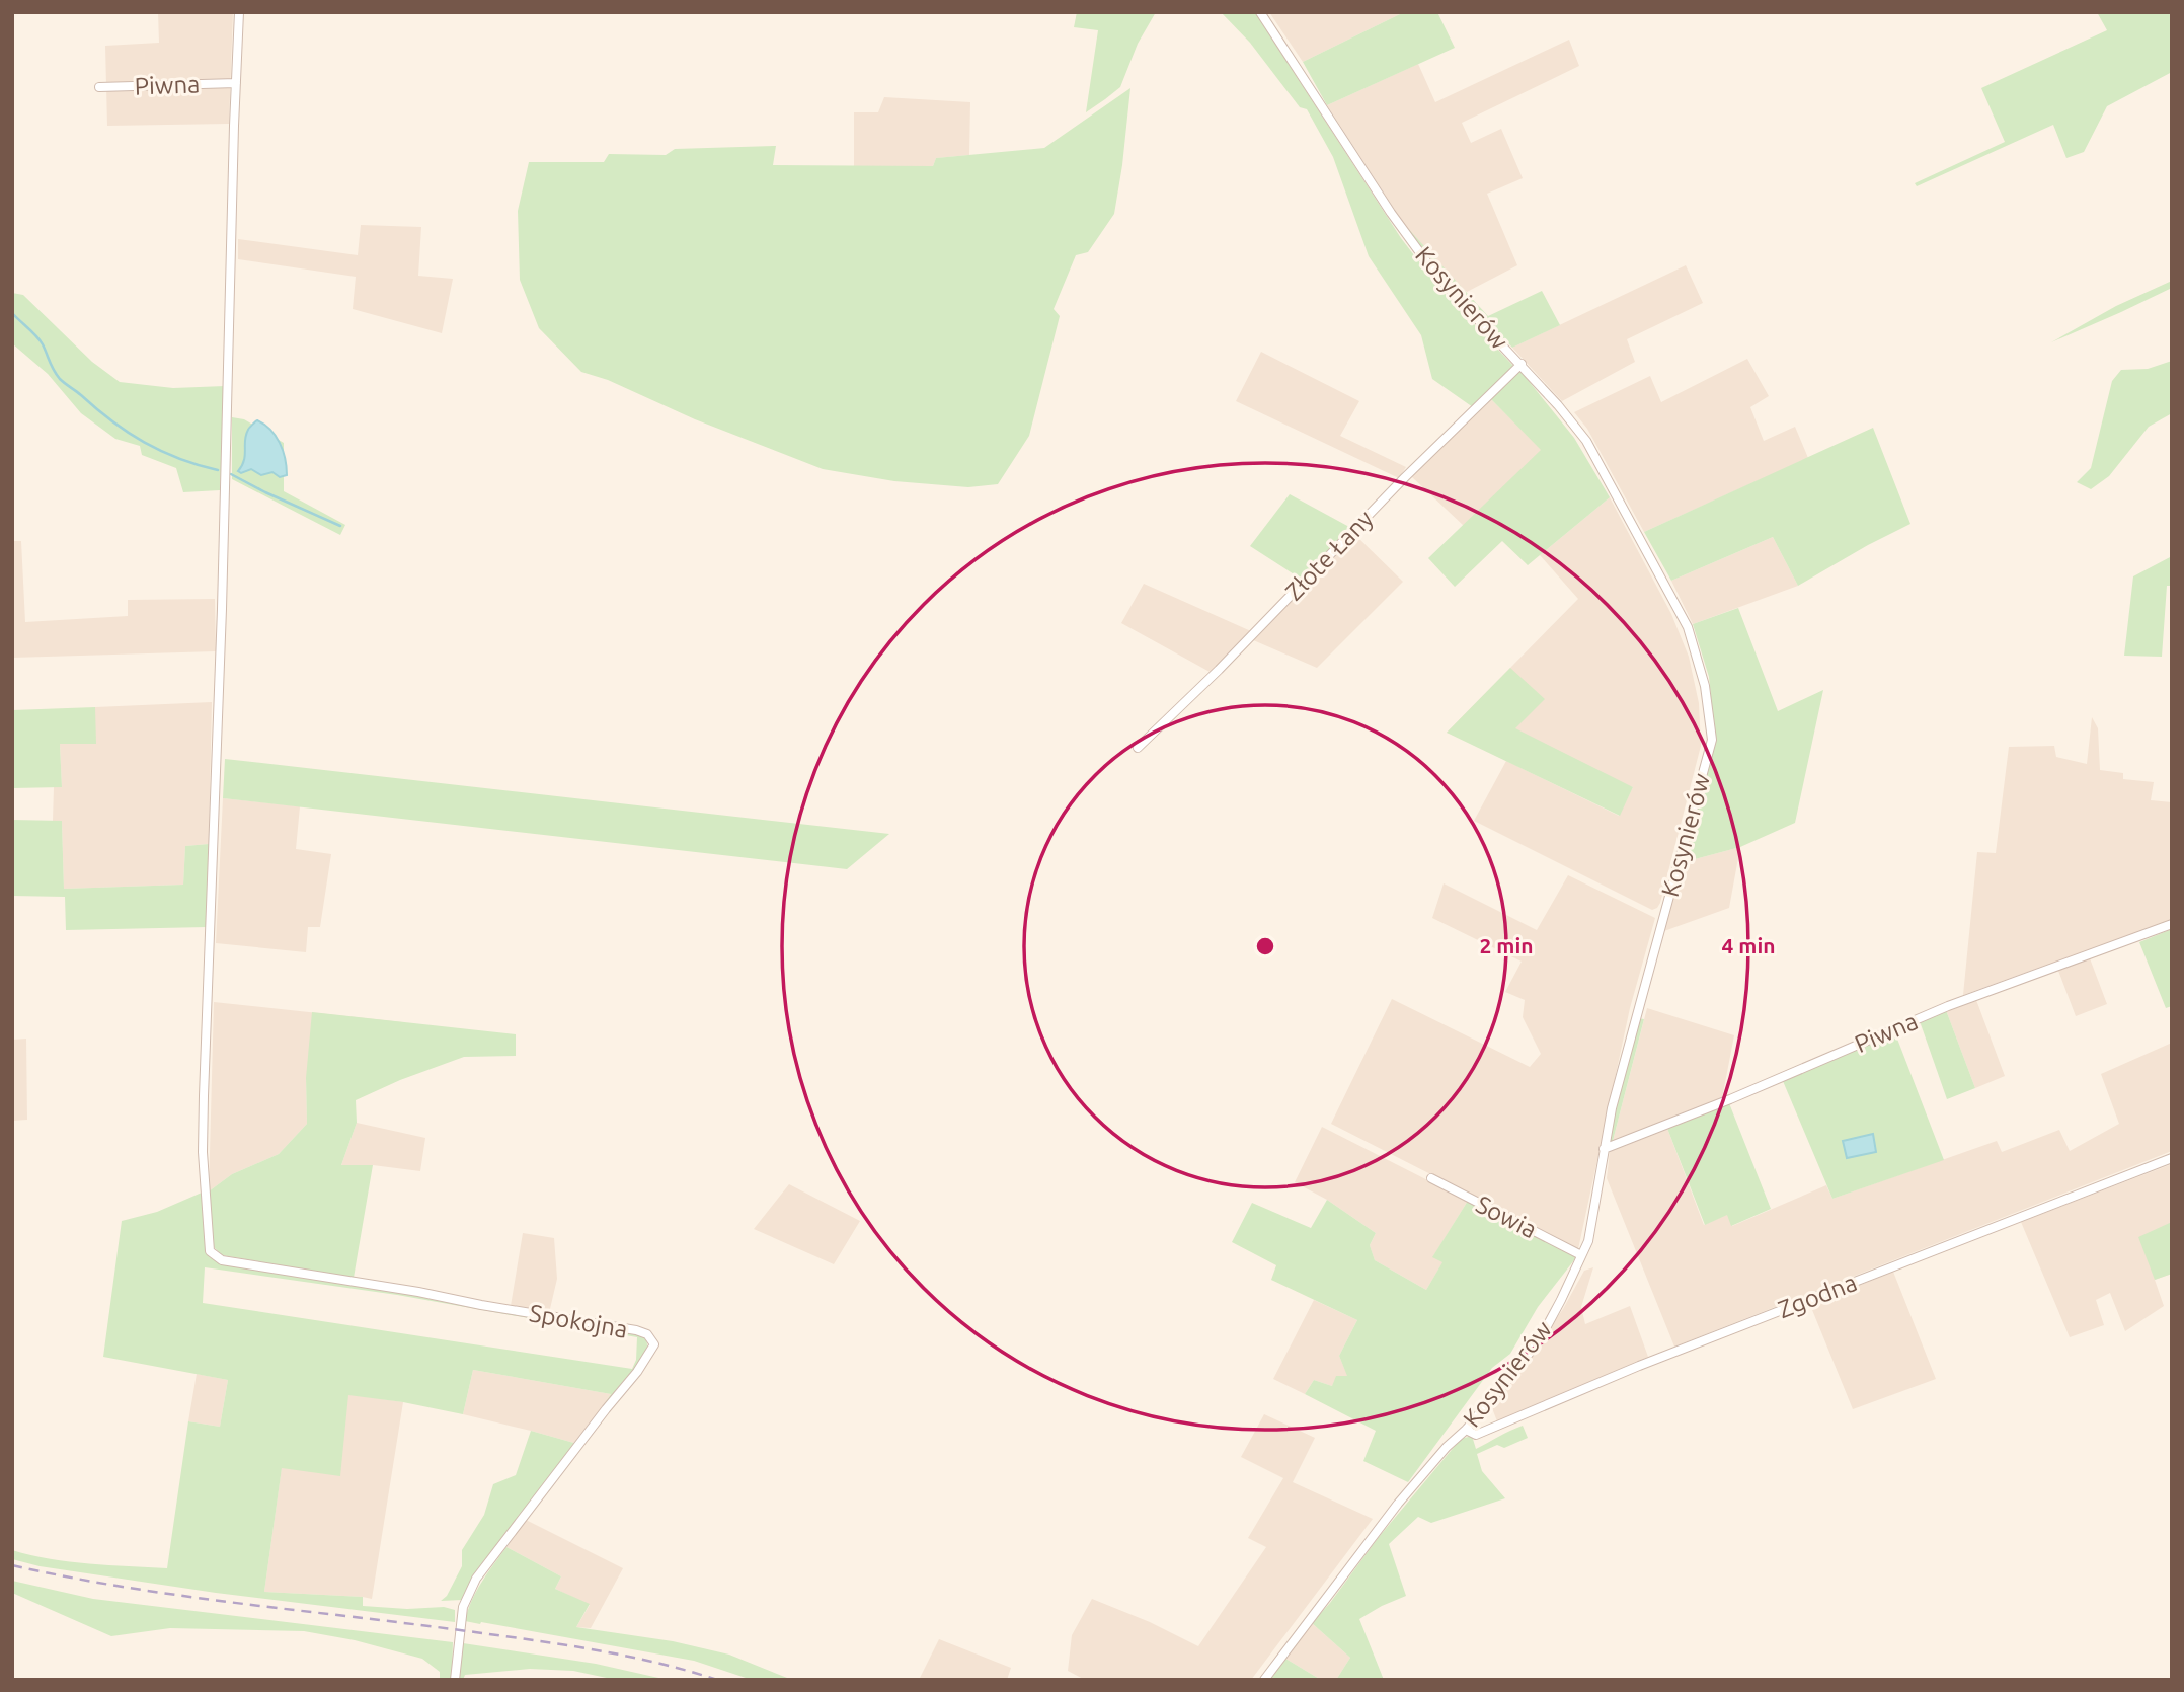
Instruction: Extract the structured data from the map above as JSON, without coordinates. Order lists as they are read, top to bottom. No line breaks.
{"streets":{"street":["Piwna","Kosynierów","Złote Łany","Sowia","Zgodna","Spokojna"]},"crossings":[["Piwna","Kosynierów"],["Piwna","Spokojna"],["Kosynierów","Złote Łany"],["Kosynierów","Sowia"],["Kosynierów","Zgodna"]],"rings":["2 min","4 min"]}
